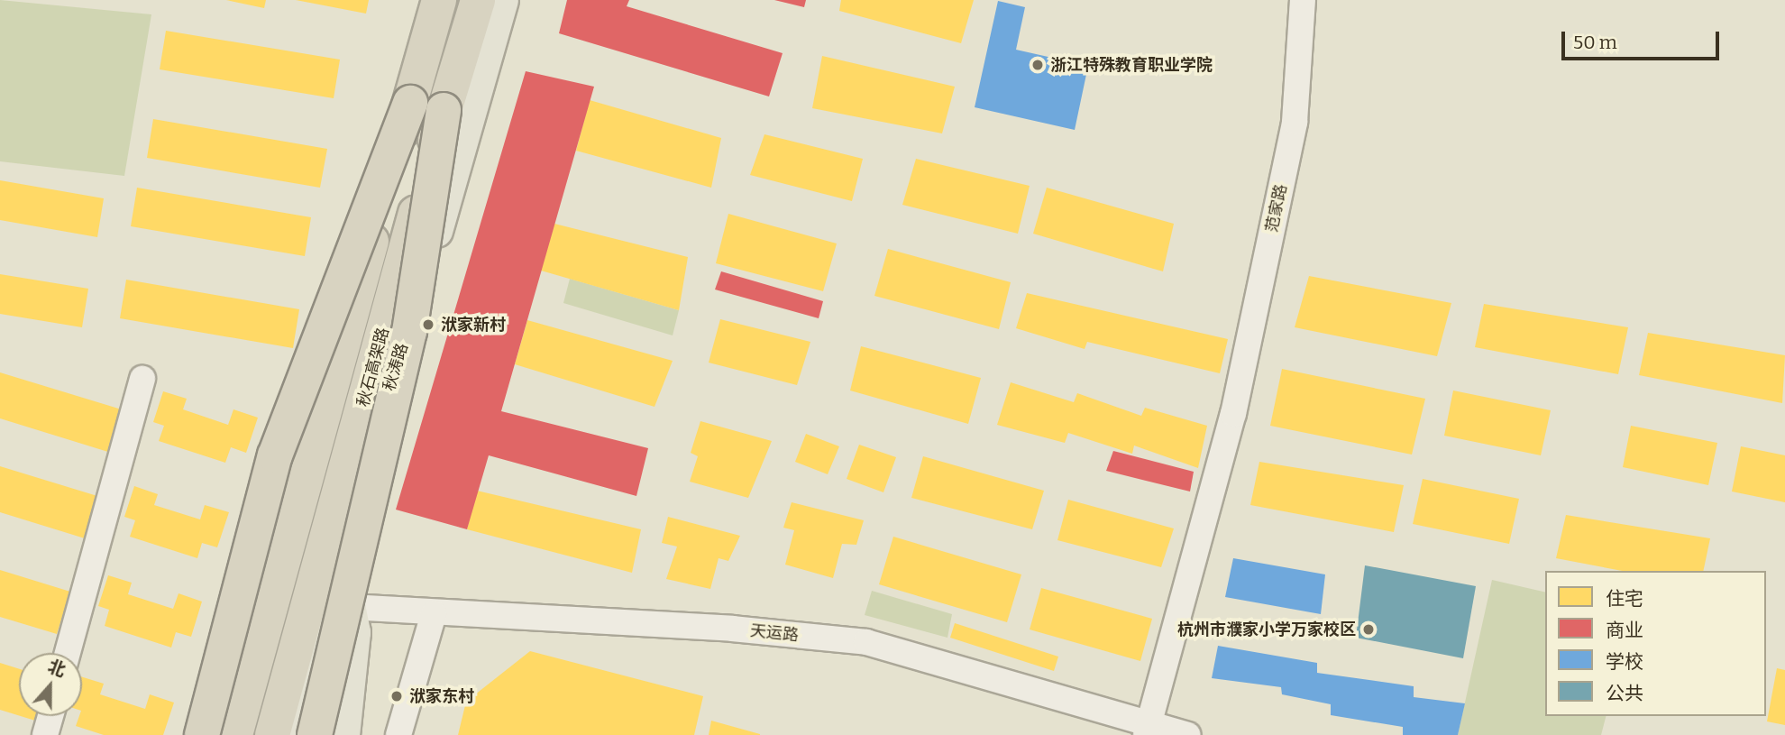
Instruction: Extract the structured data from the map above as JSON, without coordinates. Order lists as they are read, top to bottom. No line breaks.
{"streets":{"highway":["秋石高架路"],"main road":["秋涛路"],"street":["范家路","天运路"]},"crossings":[["范家路","天运路"]],"places":["浙江特殊教育职业学院","洑家新村","杭州市濮家小学万家校区","洑家东村"],"legend":["住宅","商业","学校","公共"],"scale_bar":"50 m","north":"top"}
